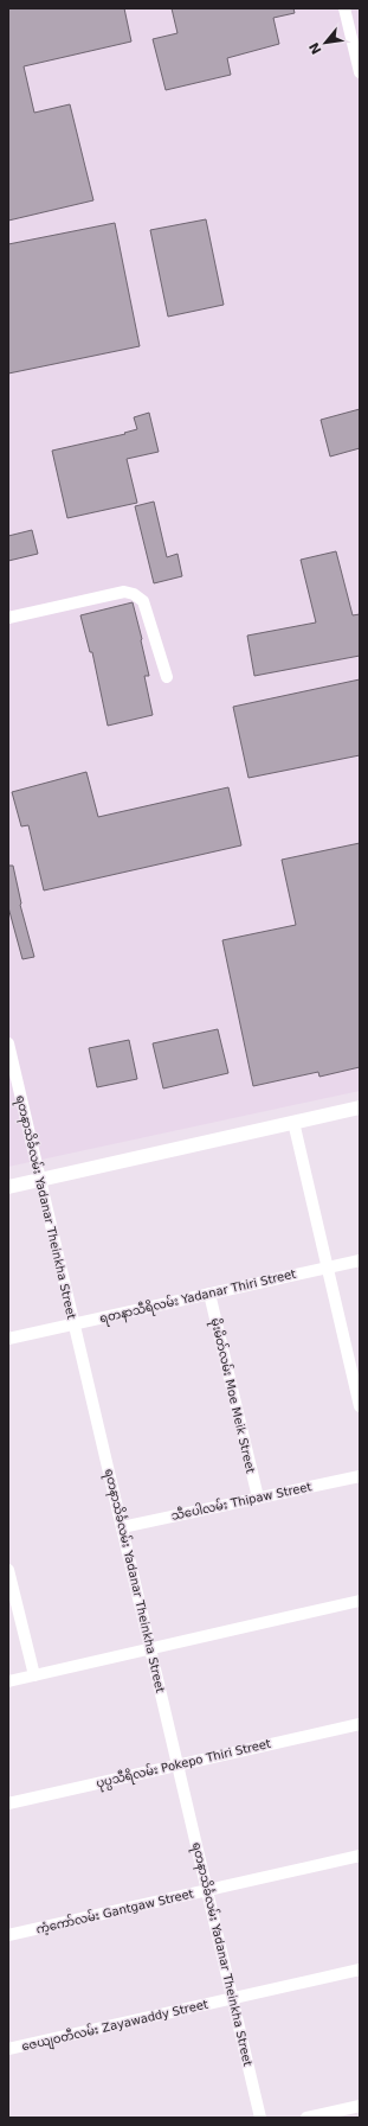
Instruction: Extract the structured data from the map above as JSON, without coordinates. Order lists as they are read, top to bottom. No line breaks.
{"streets":{"street":["ရတနာသိင်္ခလမ်း Yadanar Theinkha Street","ရတနာသီရိလမ်း Yadanar Thiri Street","မိုးမိတ်လမ်း Moe Meik Street","သီပေါလမ်း Thipaw Street","ပုပ္ပသီရိလမ်း Pokepo Thiri Street","ကံ့ကော်လမ်း Gantgaw Street","ဇေယျဝတီလမ်း Zayawaddy Street"]},"crossings":[["ရတနာသိင်္ခလမ်း Yadanar Theinkha Street","ရတနာသီရိလမ်း Yadanar Thiri Street"],["ရတနာသိင်္ခလမ်း Yadanar Theinkha Street","သီပေါလမ်း Thipaw Street"],["ရတနာသိင်္ခလမ်း Yadanar Theinkha Street","ပုပ္ပသီရိလမ်း Pokepo Thiri Street"],["ရတနာသိင်္ခလမ်း Yadanar Theinkha Street","ကံ့ကော်လမ်း Gantgaw Street"],["ရတနာသိင်္ခလမ်း Yadanar Theinkha Street","ဇေယျဝတီလမ်း Zayawaddy Street"],["ရတနာသီရိလမ်း Yadanar Thiri Street","မိုးမိတ်လမ်း Moe Meik Street"],["မိုးမိတ်လမ်း Moe Meik Street","သီပေါလမ်း Thipaw Street"]],"north":"bottom left"}
